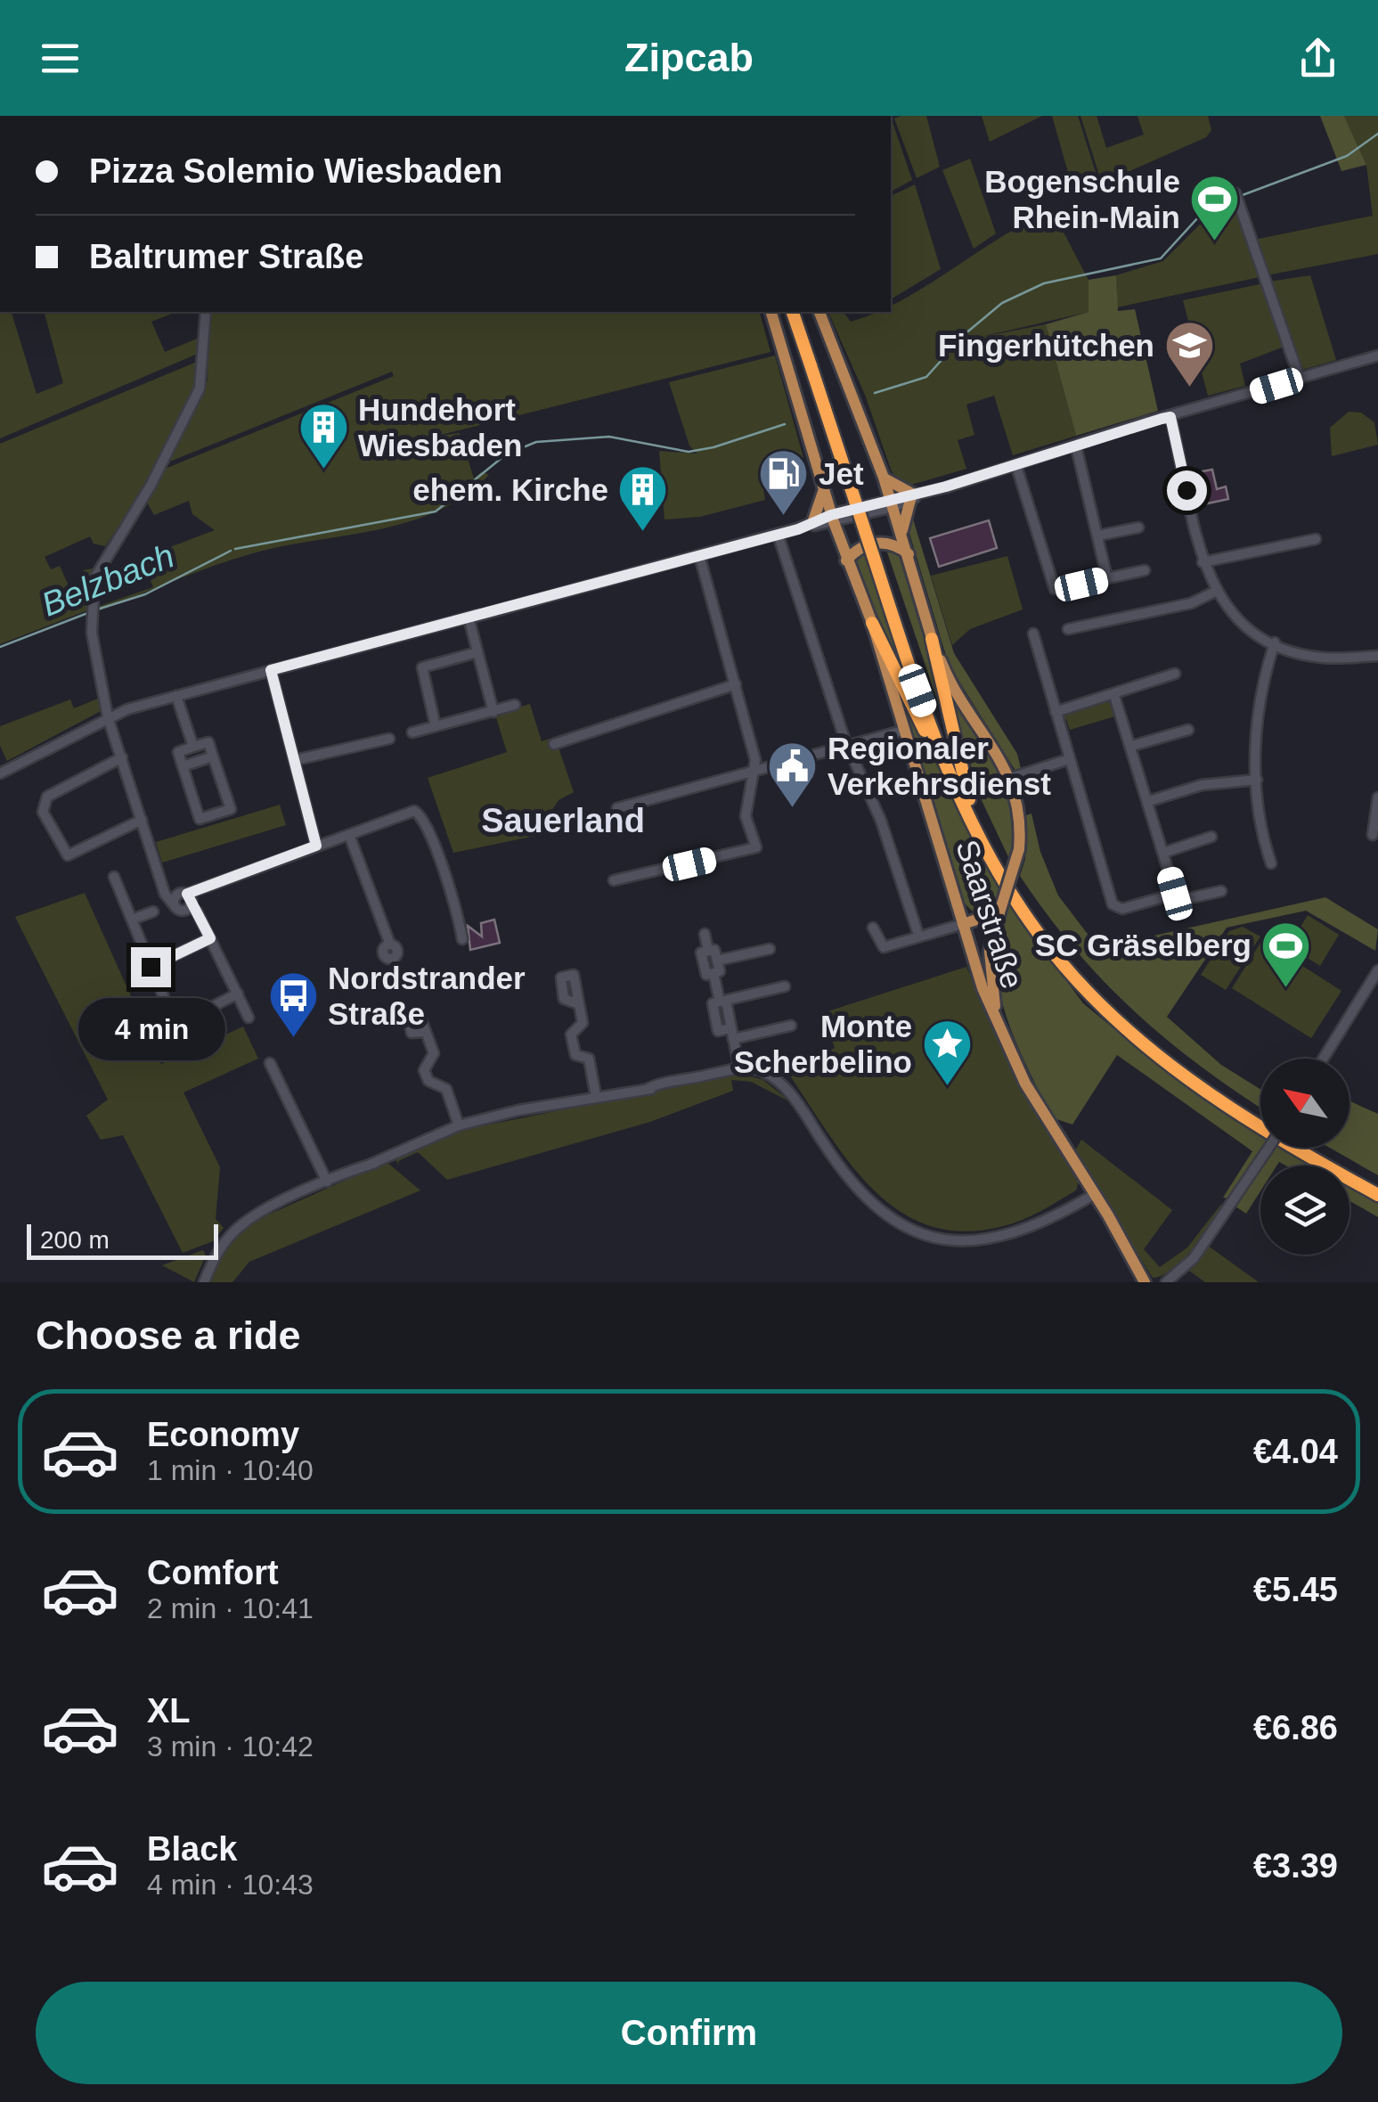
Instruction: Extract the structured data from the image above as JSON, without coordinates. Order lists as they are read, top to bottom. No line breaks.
{"streets":{"main road":["Saarstraße"]},"districts":["Sauerland"],"water":["Belzbach"],"places":{"sports":["Bogenschule Rhein-Main","SC Gräselberg"],"school or university":["Fingerhütchen"],"building":["Hundehort Wiesbaden","ehem. Kirche"],"fuel station":["Jet"],"public building":["Regionaler Verkehrsdienst"],"bus stop":["Nordstrander Straße"],"place":["Monte Scherbelino"]},"scale_bar":"200 m","north":"top left","page":{"header":"Zipcab","banner":["Pizza Solemio Wiesbaden","Baltrumer Straße"],"bubble":"4 min","scale":"200 m","heading":"Choose a ride","list":[{"name":"Economy","note":"1 min · 10:40","value":"€4.04"},{"name":"Comfort","note":"2 min · 10:41","value":"€5.45"},{"name":"XL","note":"3 min · 10:42","value":"€6.86"},{"name":"Black","note":"4 min · 10:43","value":"€3.39"}],"buttons":"Confirm"}}
